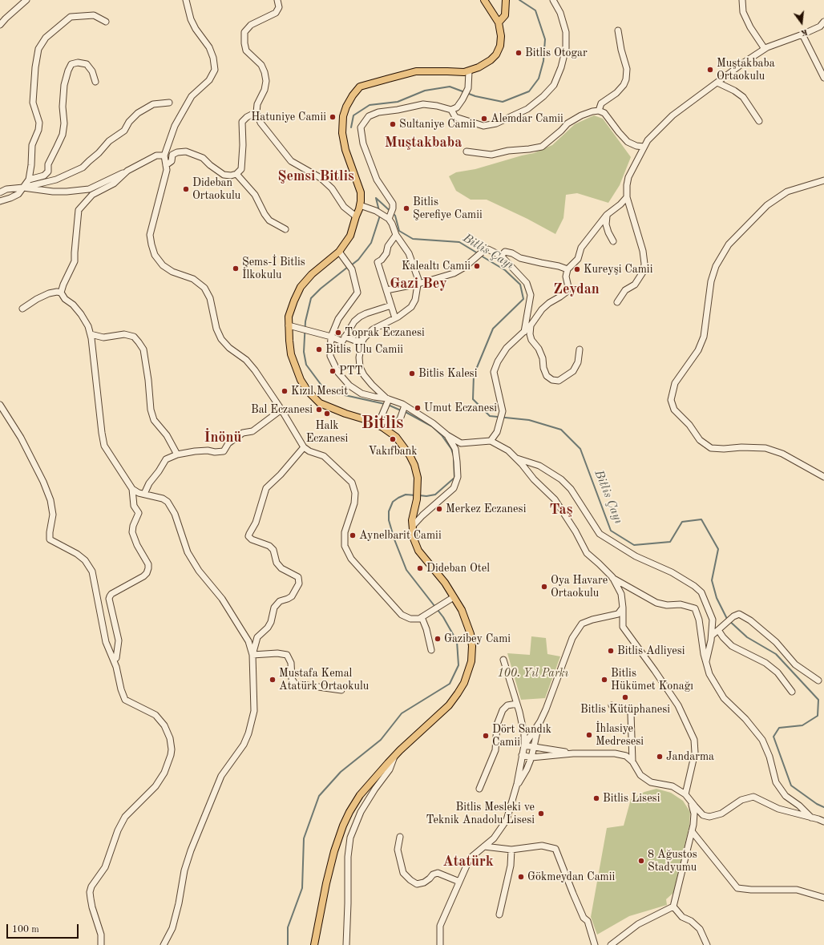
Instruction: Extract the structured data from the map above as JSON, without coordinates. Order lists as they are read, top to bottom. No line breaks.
{"districts":["Muştakbaba","Şemsi Bitlis","Gazi Bey","Zeydan","Bitlis","İnönü","Taş","Atatürk"],"water":["Bitlis Çayı"],"parks":["100. Yıl Parkı"],"places":["Bitlis Otogar","Muştakbaba Ortaokulu","Hatuniye Camii","Alemdar Camii","Sultaniye Camii","Dideban Ortaokulu","Bitlis Şerefiye Camii","Kalealtı Camii","Şems-İ Bitlis İlkokulu","Kureyşi Camii","Toprak Eczanesi","Bitlis Ulu Camii","PTT","Bitlis Kalesi","Kızıl Mescit","Umut Eczanesi","Bal Eczanesi","Halk Eczanesi","Vakıfbank","Merkez Eczanesi","Aynelbarit Camii","Dideban Otel","Oya Havare Ortaokulu","Gazibey Cami","Bitlis Adliyesi","Mustafa Kemal Atatürk Ortaokulu","Bitlis Hükümet Konağı","Bitlis Kütüphanesi","İhlasiye Medresesi","Dört Sandık Camii","Jandarma","Bitlis Lisesi","Bitlis Mesleki ve Teknik Anadolu Lisesi","8 Ağustos Stadyumu","Gökmeydan Camii"],"scale_bar":"100 m","north":"bottom"}
